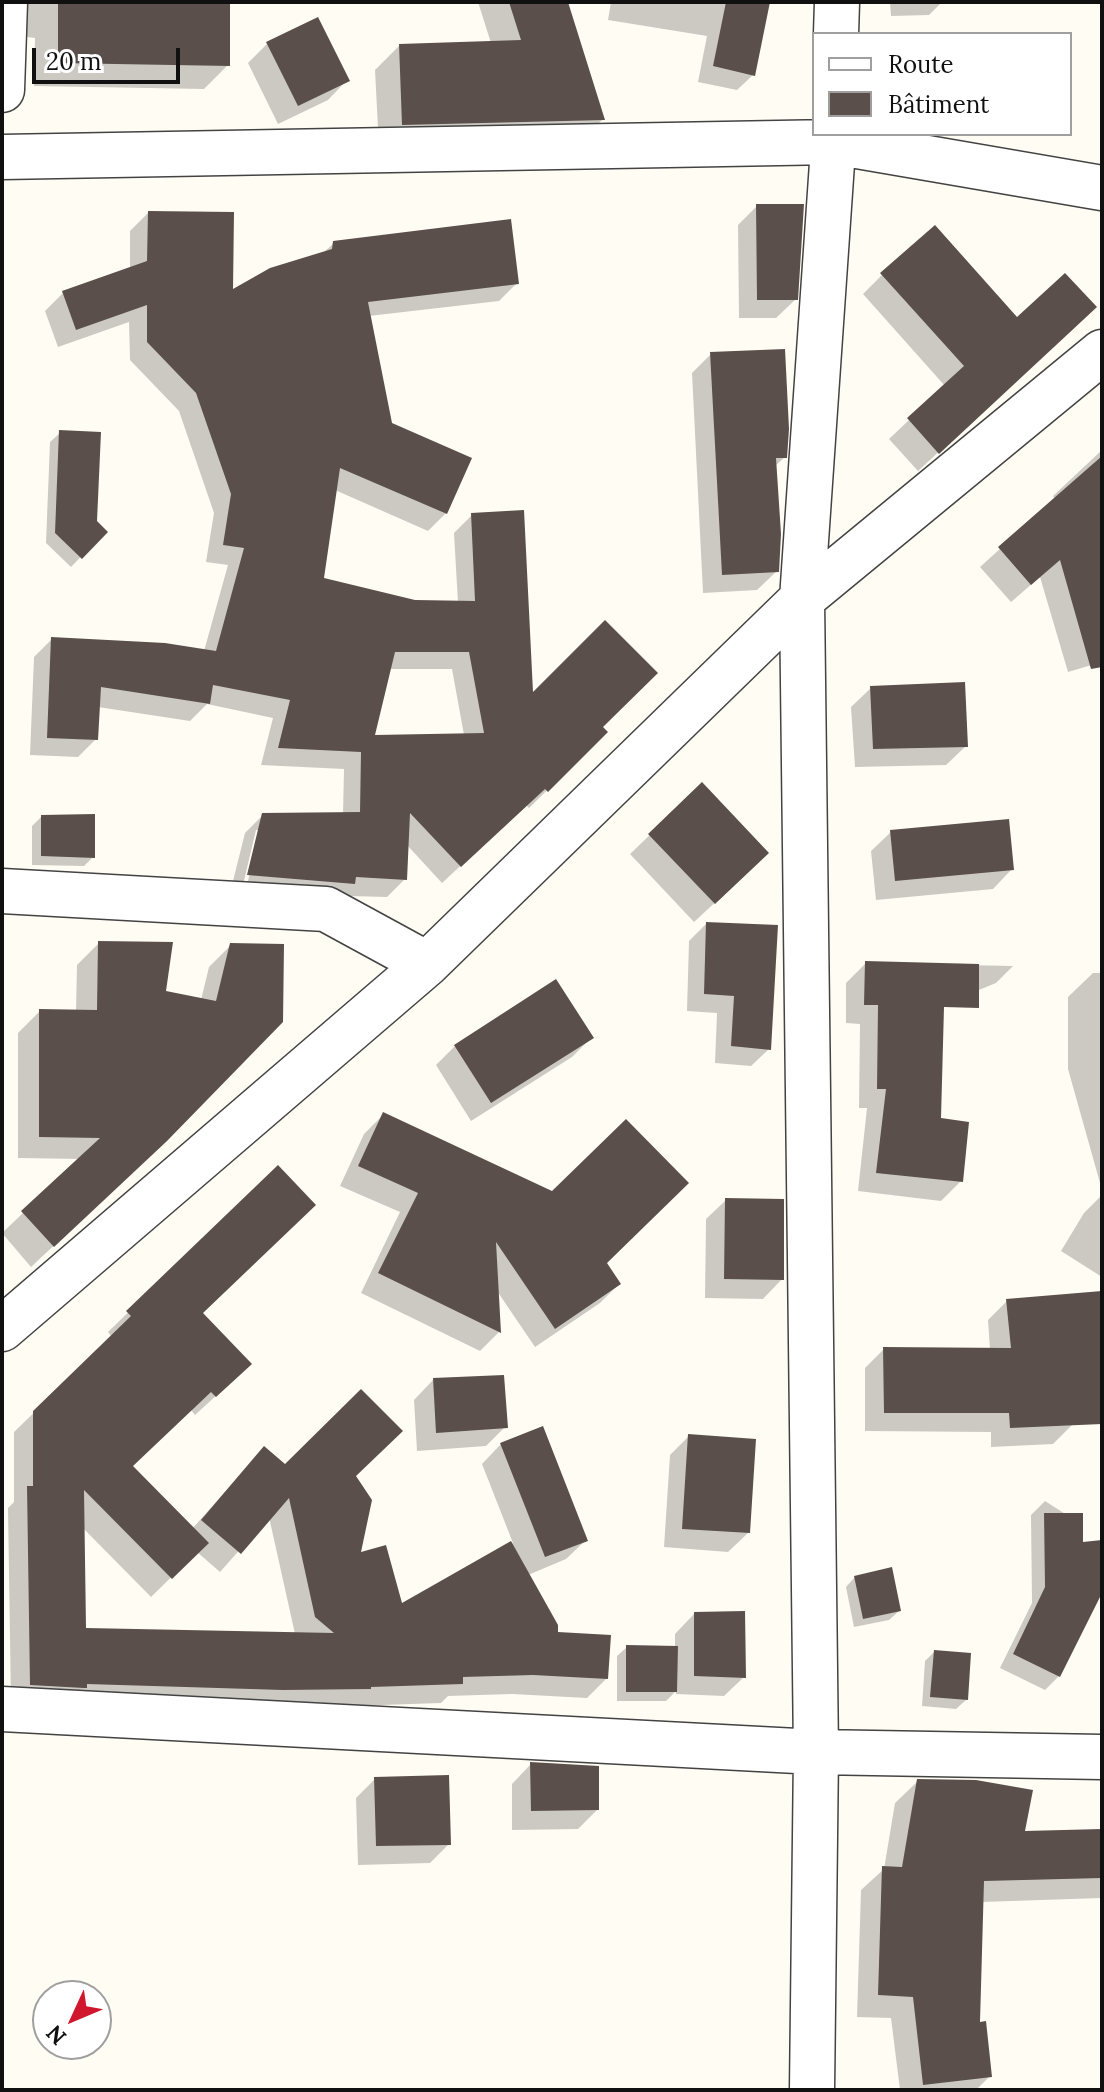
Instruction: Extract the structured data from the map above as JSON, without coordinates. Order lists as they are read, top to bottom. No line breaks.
{"legend":["Route","Bâtiment"],"scale_bar":"20 m","north":"bottom left"}
